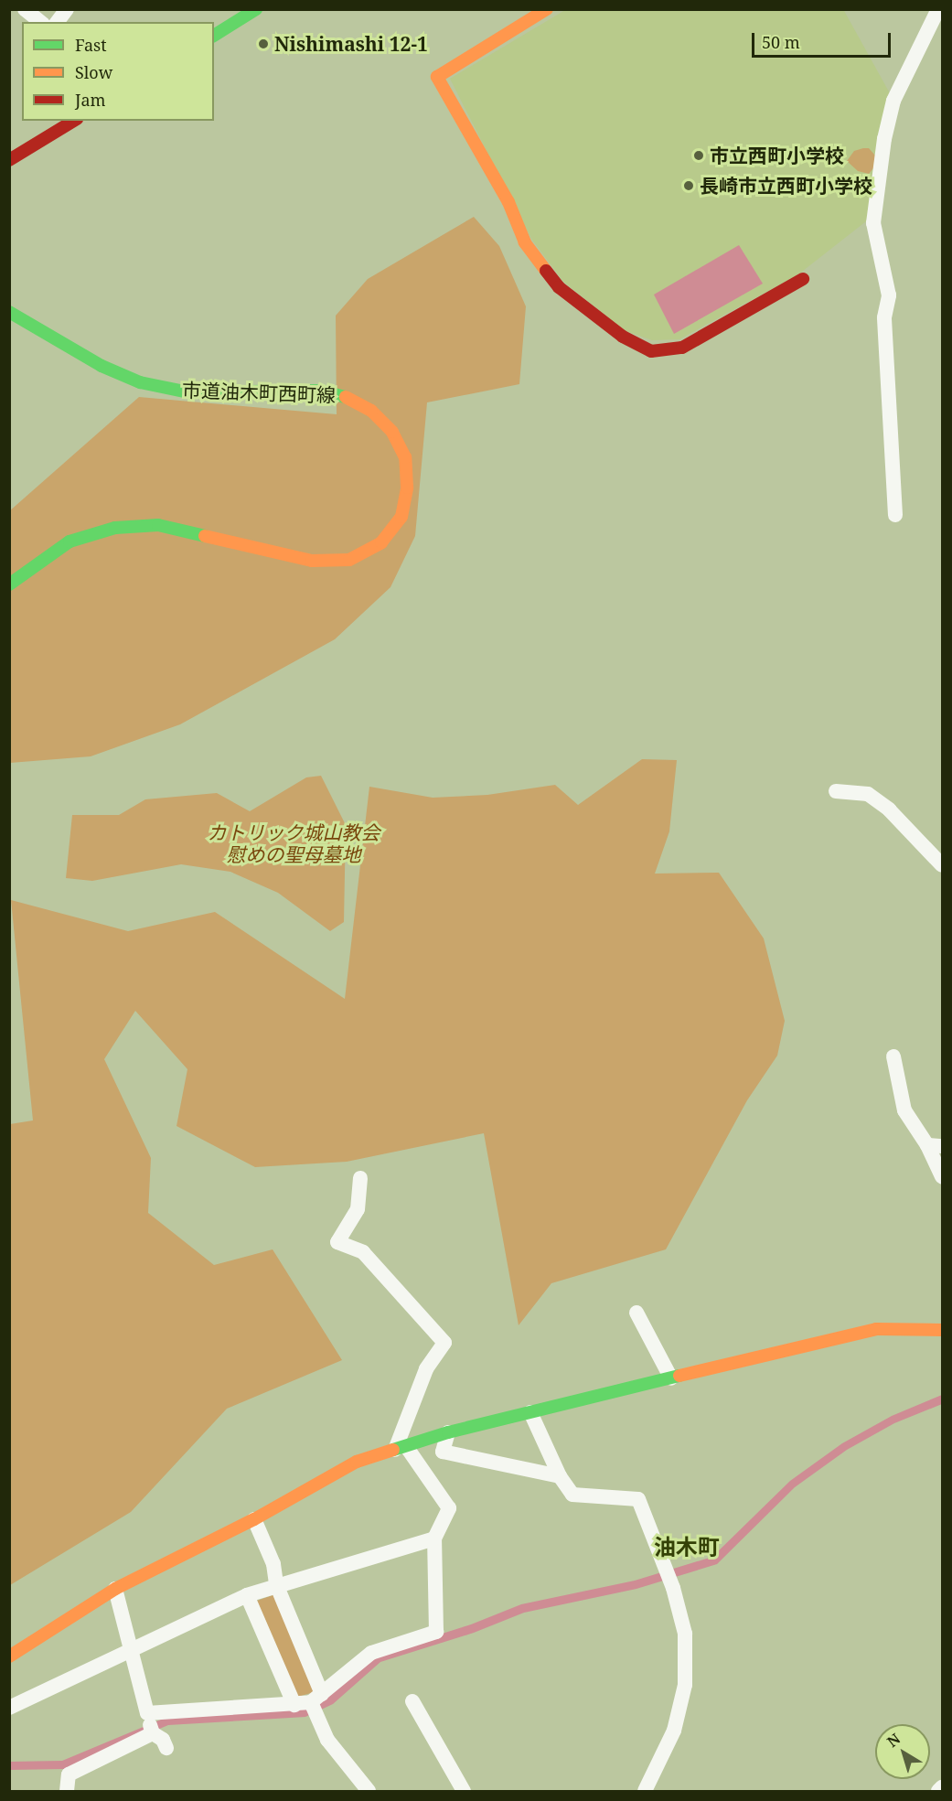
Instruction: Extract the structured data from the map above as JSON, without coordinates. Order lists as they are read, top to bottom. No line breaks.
{"streets":{"street":["市道油木町西町線"]},"districts":["油木町"],"parks":["カトリック城山教会 慰めの聖母墓地"],"places":["Nishimashi 12-1","市立西町小学校","長崎市立西町小学校"],"legend":["Fast","Slow","Jam"],"scale_bar":"50 m","north":"top left"}
